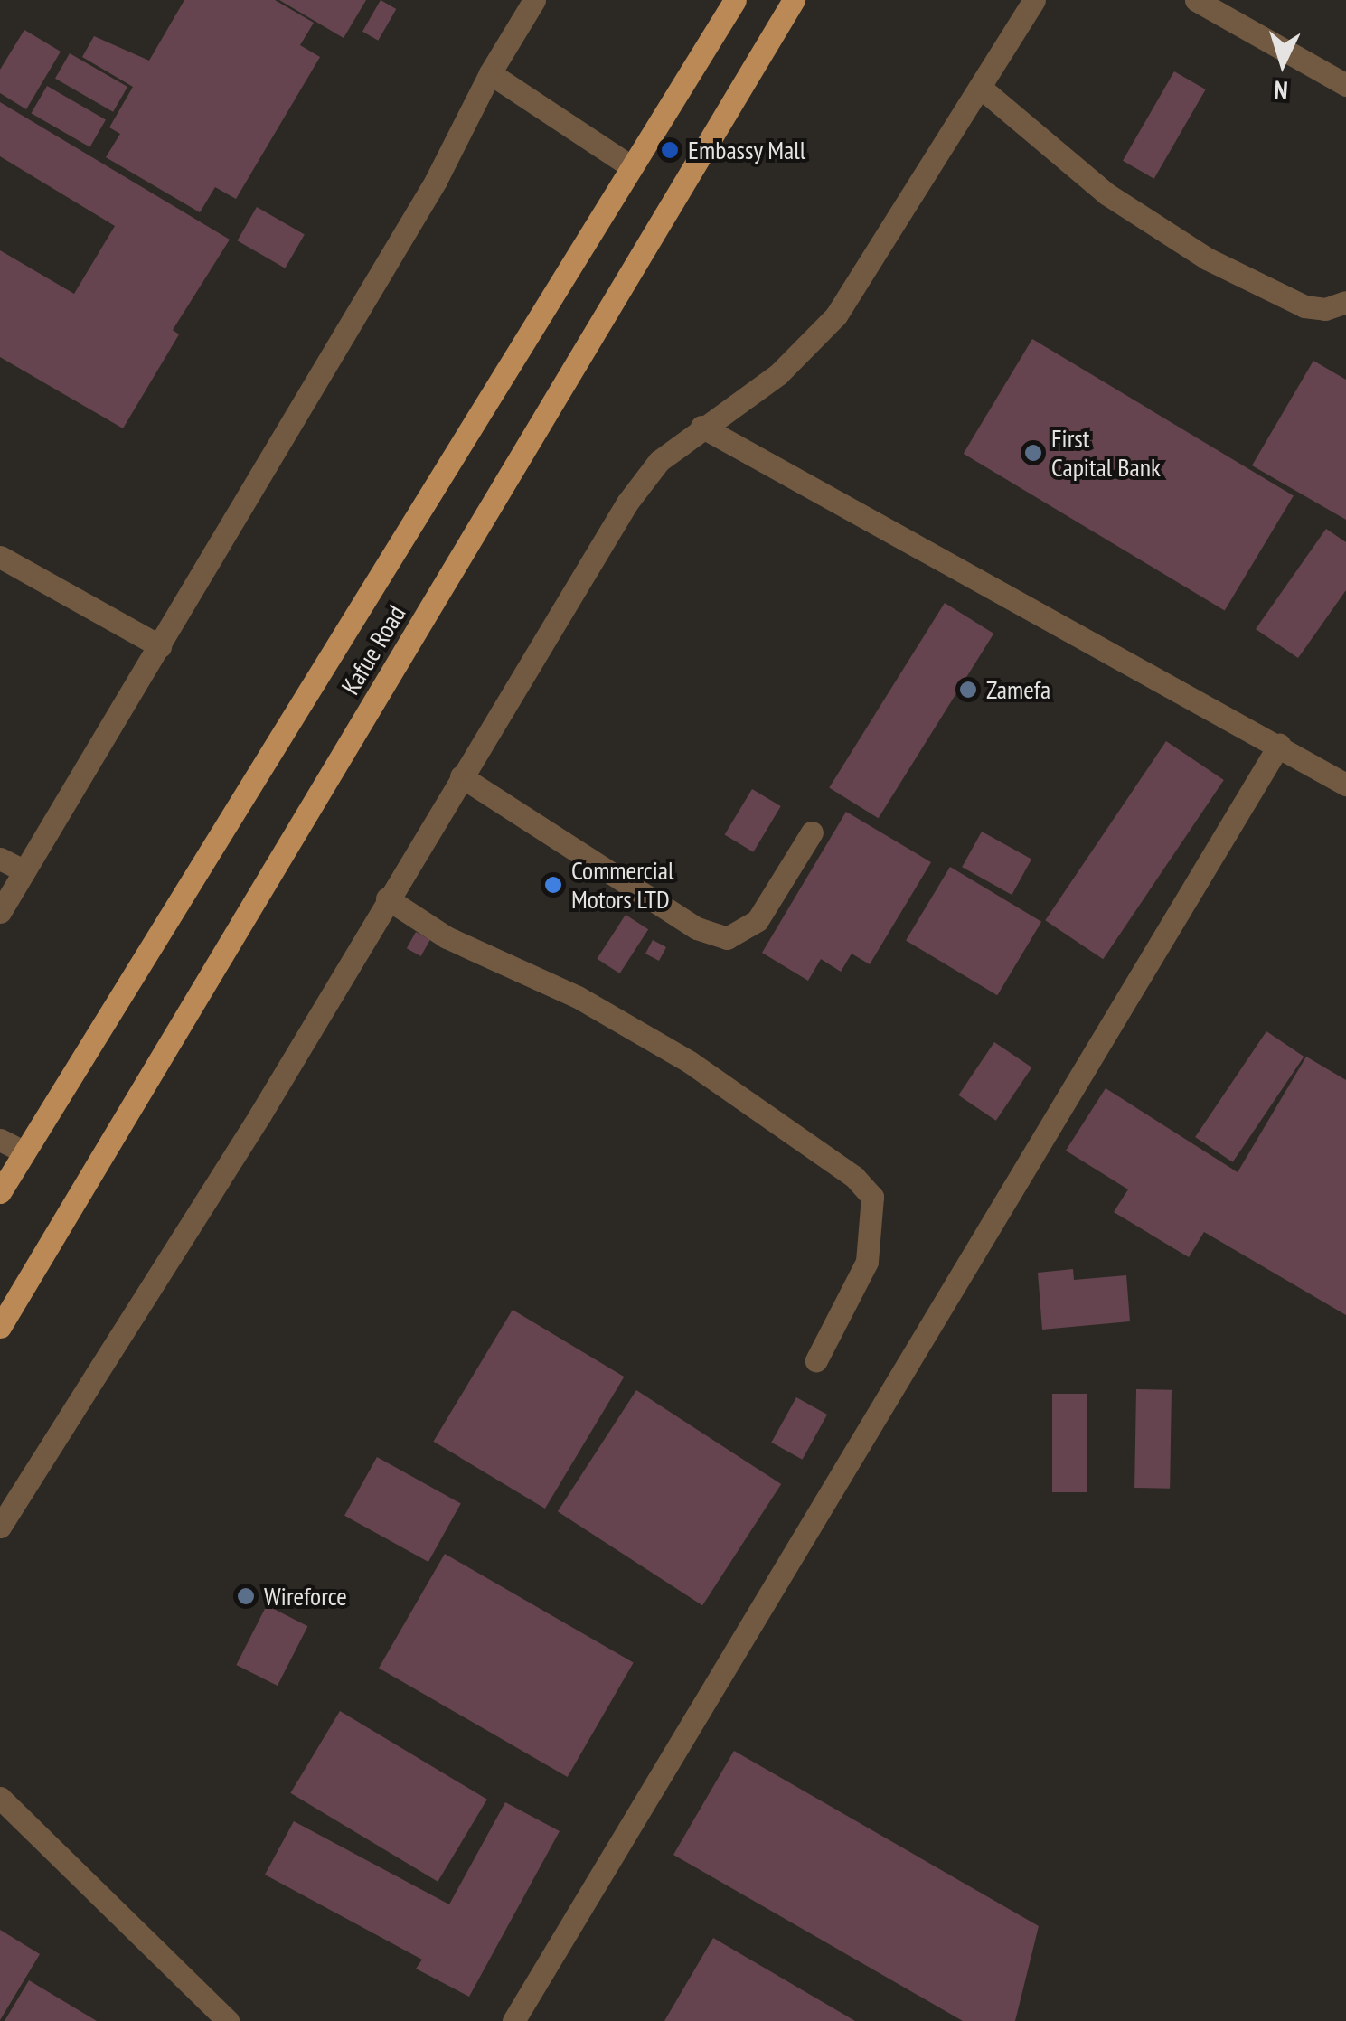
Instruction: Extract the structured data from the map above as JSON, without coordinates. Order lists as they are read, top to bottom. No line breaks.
{"streets":{"main road":["Kafue Road"]},"places":["Embassy Mall","First Capital Bank","Zamefa","Commercial Motors LTD","Wireforce"],"north":"bottom"}
